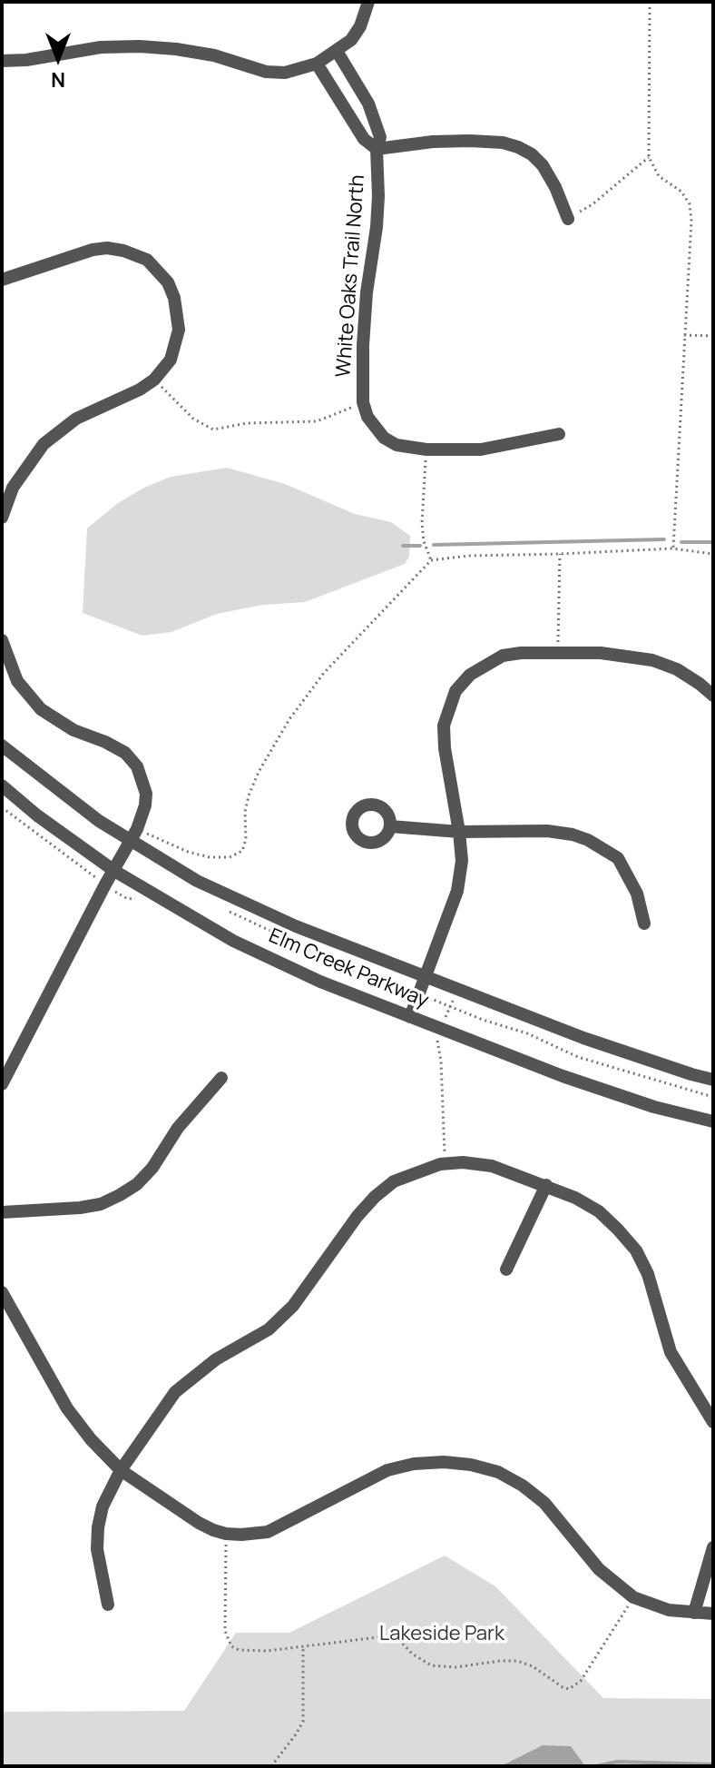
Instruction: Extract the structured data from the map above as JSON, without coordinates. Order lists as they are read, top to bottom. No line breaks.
{"streets":{"street":["White Oaks Trail North","Elm Creek Parkway"]},"parks":["Lakeside Park"],"north":"bottom"}
